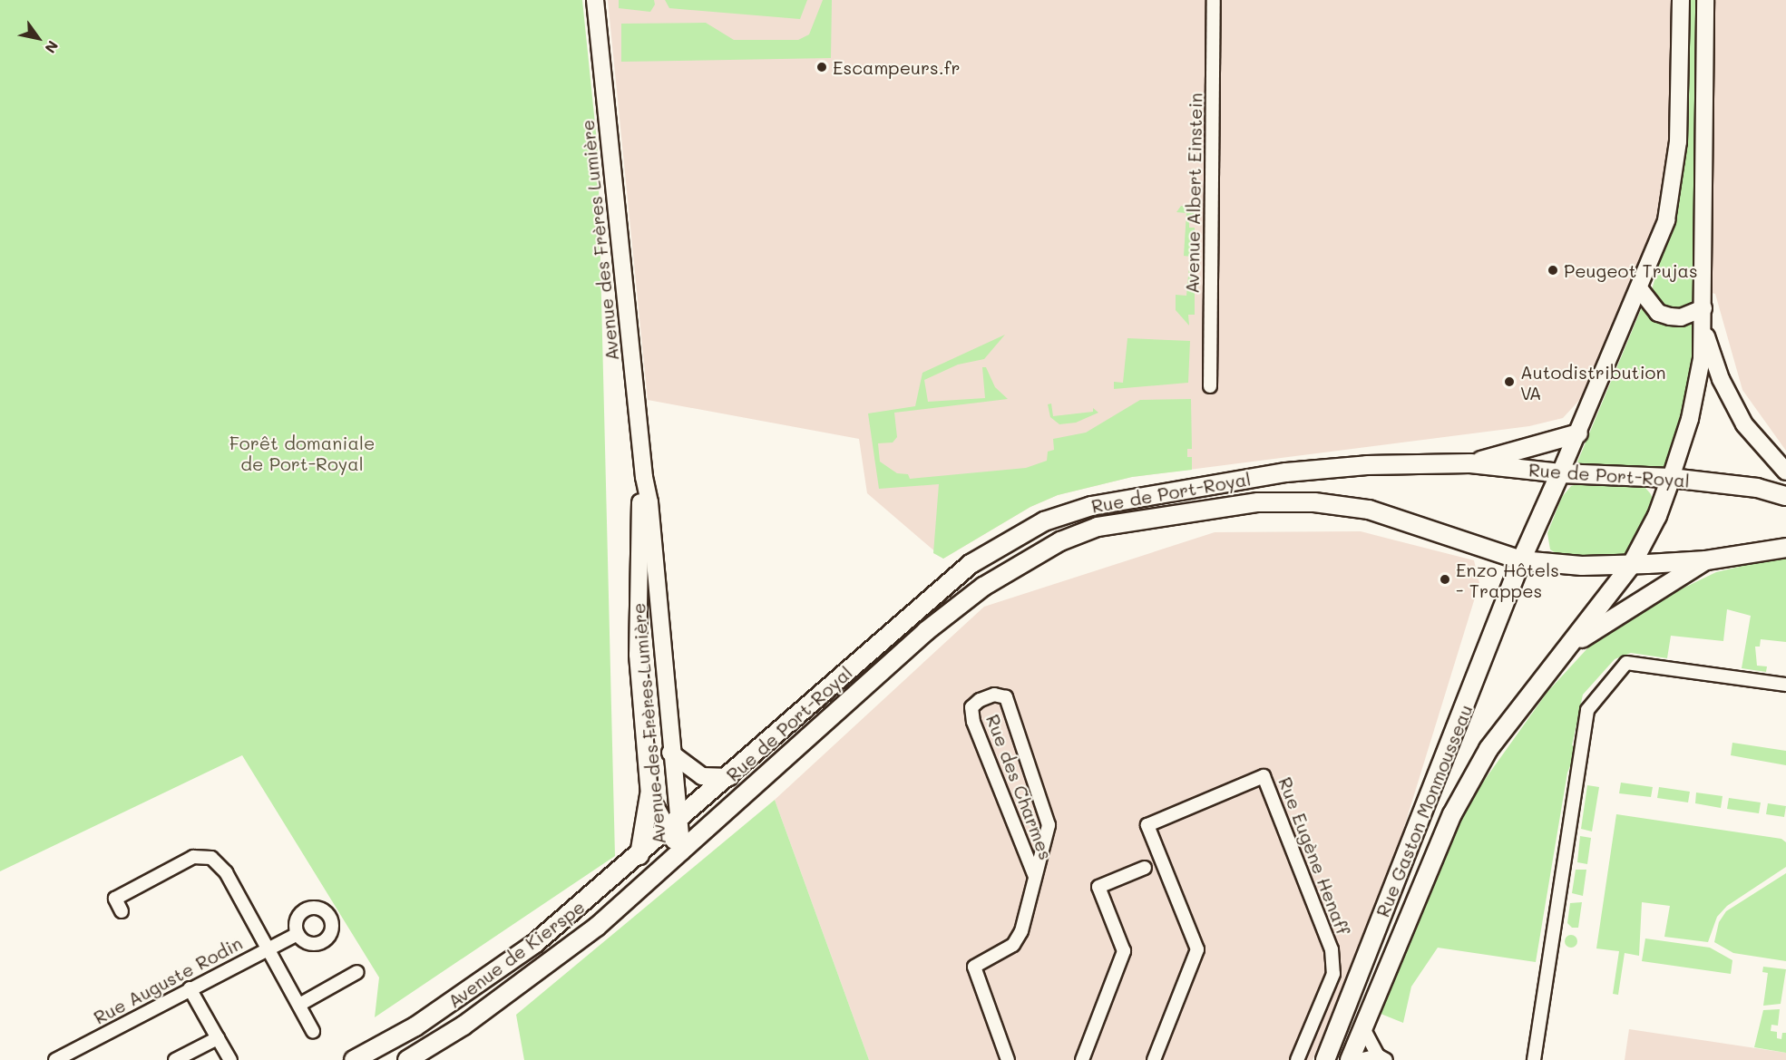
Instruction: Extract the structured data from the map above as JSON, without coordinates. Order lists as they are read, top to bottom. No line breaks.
{"streets":{"main road":["Rue de Port-Royal","Rue Gaston Monmousseau","Avenue de Kierspe"],"street":["Avenue Albert Einstein","Avenue des Frères Lumière","Rue des Charmes","Rue Eugène Henaff","Rue Auguste Rodin"]},"crossings":[["Avenue des Frères Lumière","Rue de Port-Royal"],["Avenue des Frères Lumière","Avenue de Kierspe"],["Rue de Port-Royal","Rue Gaston Monmousseau"],["Rue de Port-Royal","Avenue de Kierspe"]],"parks":["Forêt domaniale de Port-Royal"],"places":["Escampeurs.fr","Peugeot Trujas","Autodistribution VA","Enzo Hôtels - Trappes"],"north":"bottom right"}
